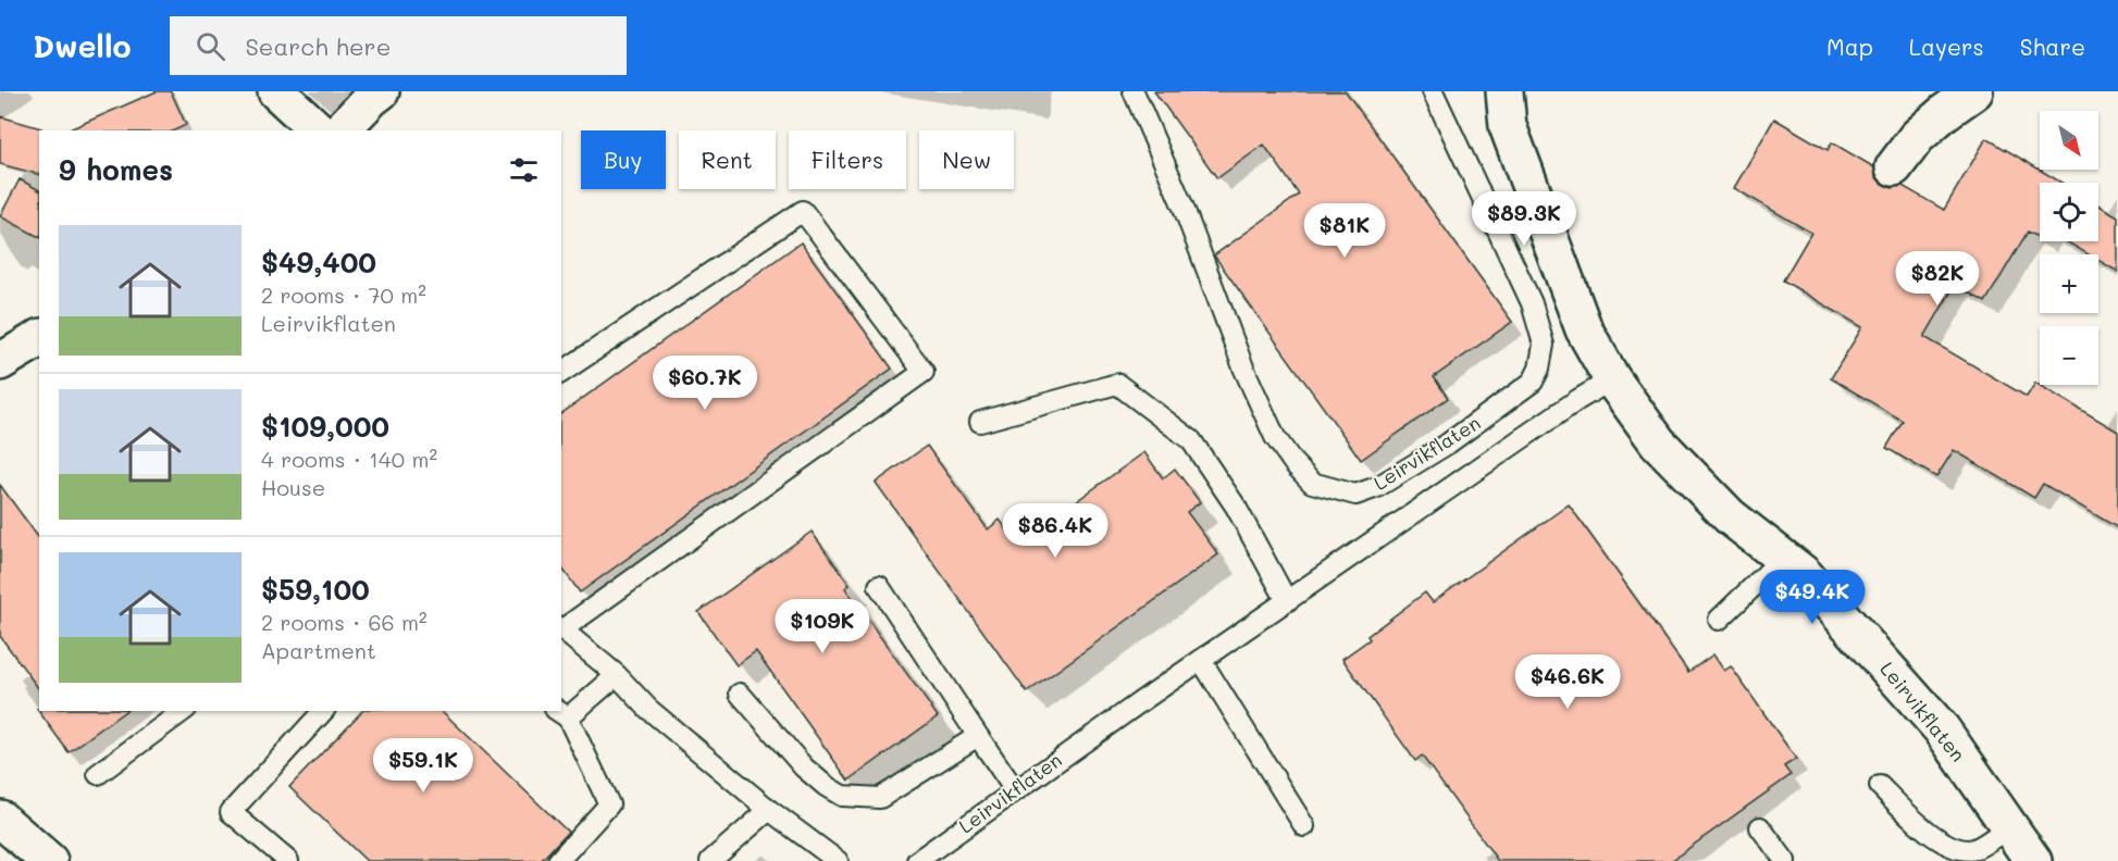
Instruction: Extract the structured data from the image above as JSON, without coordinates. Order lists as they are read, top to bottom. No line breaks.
{"streets":{"street":["Leirvikflaten"]},"north":"bottom right","page":{"header":"Dwello","search":"Search here","nav":["Map","Layers","Share"],"map_buttons":["+","−"],"chip":["Buy","Rent","Filters","New"],"heading":"9 homes","price":["$89.3K","$81K","$82K","$60.7K","$86.4K","$49.4K","$109K","$46.6K","$59.1K"],"list":[{"name":"$49,400","note":"2 rooms · 70 m² · Leirvikflaten"},{"name":"$109,000","note":"4 rooms · 140 m² · House"},{"name":"$59,100","note":"2 rooms · 66 m² · Apartment"}]}}
